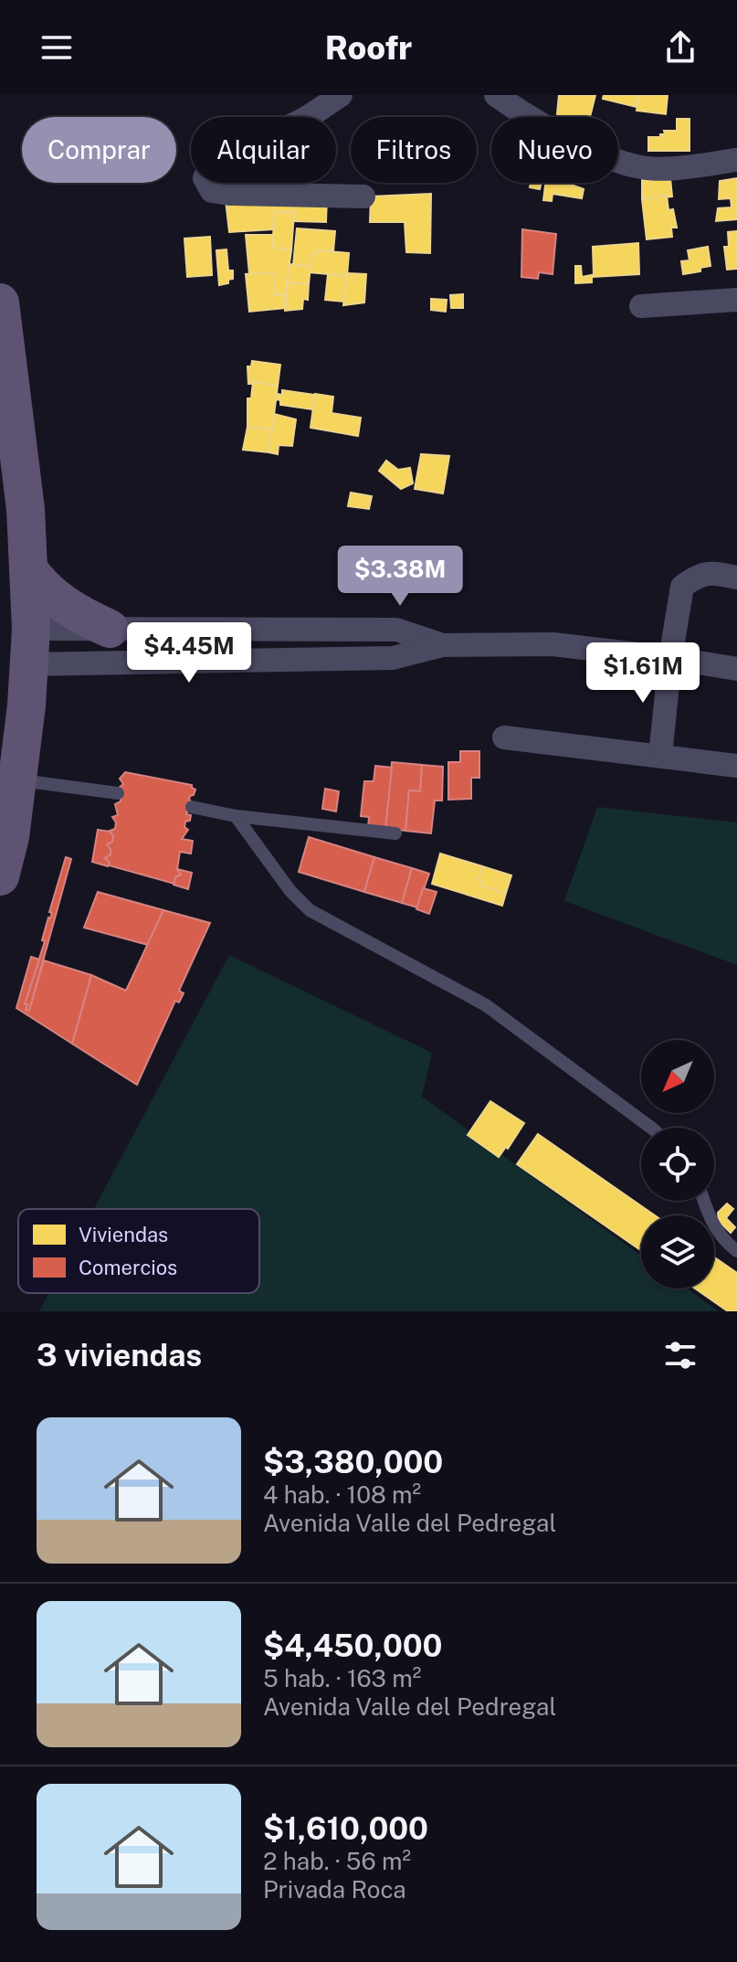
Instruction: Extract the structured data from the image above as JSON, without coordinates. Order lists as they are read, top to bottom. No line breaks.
{"legend":["Viviendas","Comercios"],"north":"bottom left","page":{"header":"Roofr","chip":["Comprar","Alquilar","Filtros","Nuevo"],"price":["$3.38M","$4.45M","$1.61M"],"heading":"3 viviendas","list":[{"name":"$3,380,000","note":"4 hab. · 108 m² · Avenida Valle del Pedregal"},{"name":"$4,450,000","note":"5 hab. · 163 m² · Avenida Valle del Pedregal"},{"name":"$1,610,000","note":"2 hab. · 56 m² · Privada Roca"}]}}
